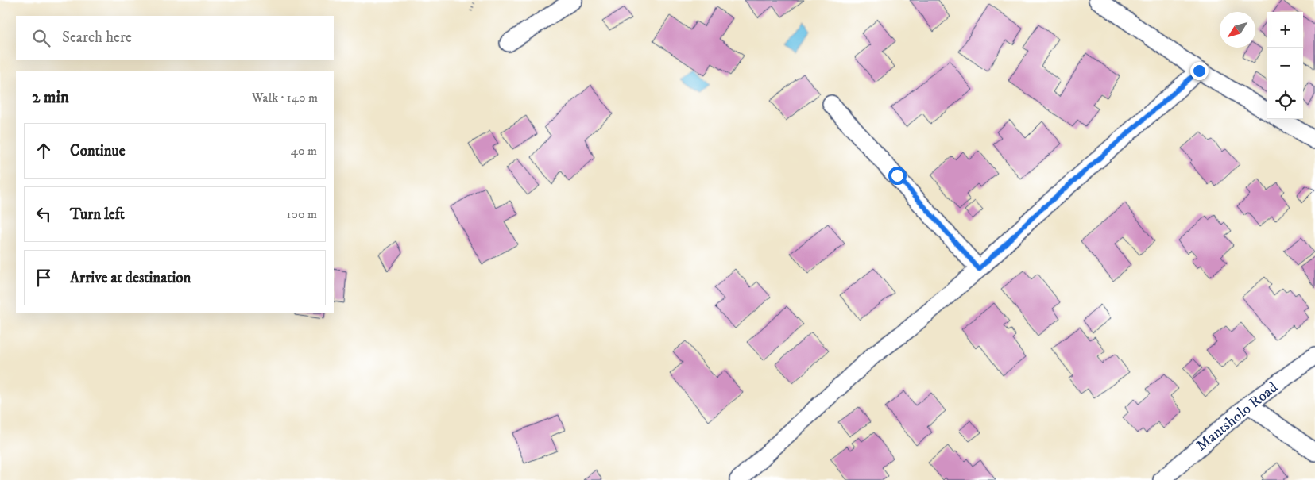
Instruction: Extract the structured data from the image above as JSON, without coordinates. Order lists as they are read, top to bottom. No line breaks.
{"streets":{"street":["Mantsholo Road"]},"north":"bottom left","page":{"map_buttons":["+","−"],"search":"Search here","heading":["2 min","Walk · 140 m"],"list":[["Continue","40 m"],["Turn left","100 m"],"Arrive at destination"]}}
